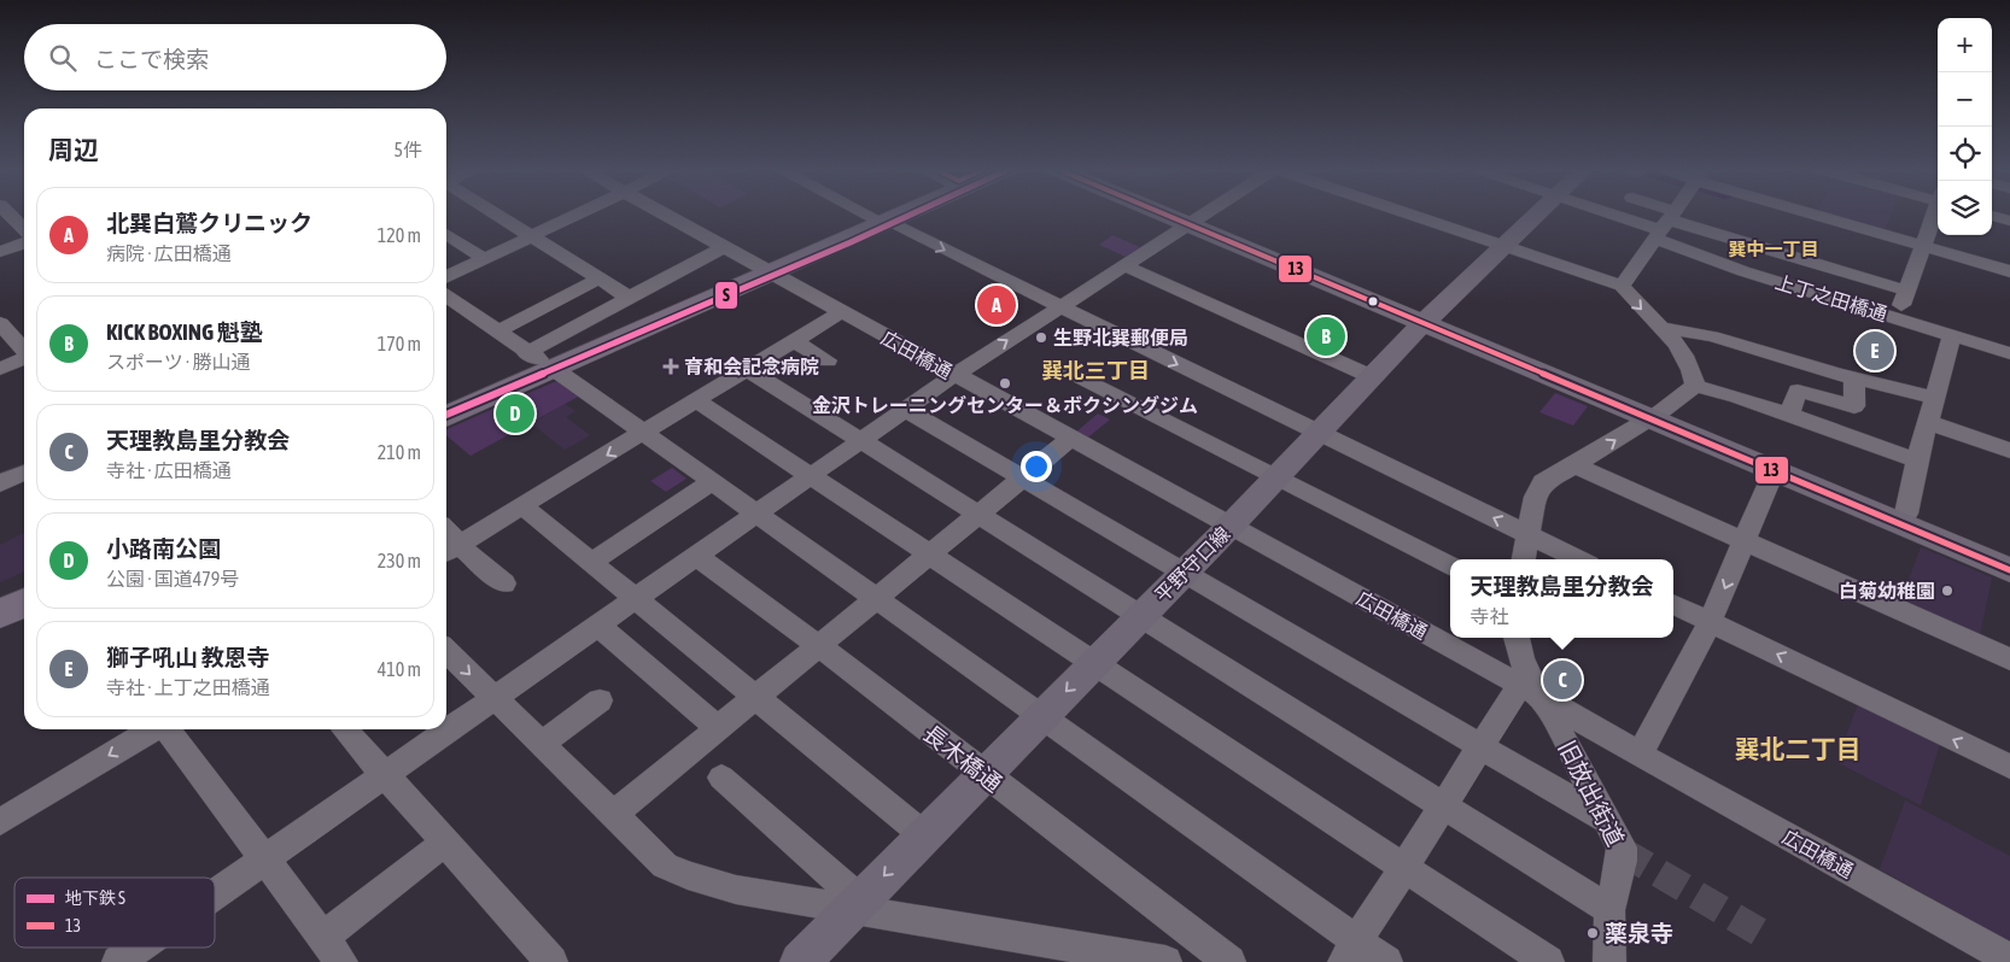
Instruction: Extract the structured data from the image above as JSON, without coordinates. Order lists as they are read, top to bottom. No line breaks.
{"streets":{"main road":["平野守口線"],"street":["上丁之田橋通","広田橋通","長木橋通","旧放出街道"]},"crossings":[["広田橋通","平野守口線"],["広田橋通","旧放出街道"],["平野守口線","長木橋通"]],"districts":["巽中一丁目","巽北三丁目","巽北二丁目"],"places":{"other":["生野北巽郵便局","金沢トレーニングセンター＆ボクシングジム","白菊幼稚園","薬泉寺"],"health":["育和会記念病院"]},"lines":["metro line S","transit line 13"],"legend":["地下鉄 S","13"],"page":{"map_buttons":["+","−"],"search":"ここで検索","heading":["周辺","5件"],"list":[{"mark":"A","name":"北巽白鷲クリニック","note":"病院 · 広田橋通","value":"120 m"},{"mark":"B","name":"KICK BOXING 魁塾","note":"スポーツ · 勝山通","value":"170 m"},{"mark":"C","name":"天理教島里分教会","note":"寺社 · 広田橋通","value":"210 m"},{"mark":"D","name":"小路南公園","note":"公園 · 国道479号","value":"230 m"},{"mark":"E","name":"獅子吼山 教恩寺","note":"寺社 · 上丁之田橋通","value":"410 m"}],"pins":["A","B","E","D","C"],"popup":["天理教島里分教会","寺社"]}}
